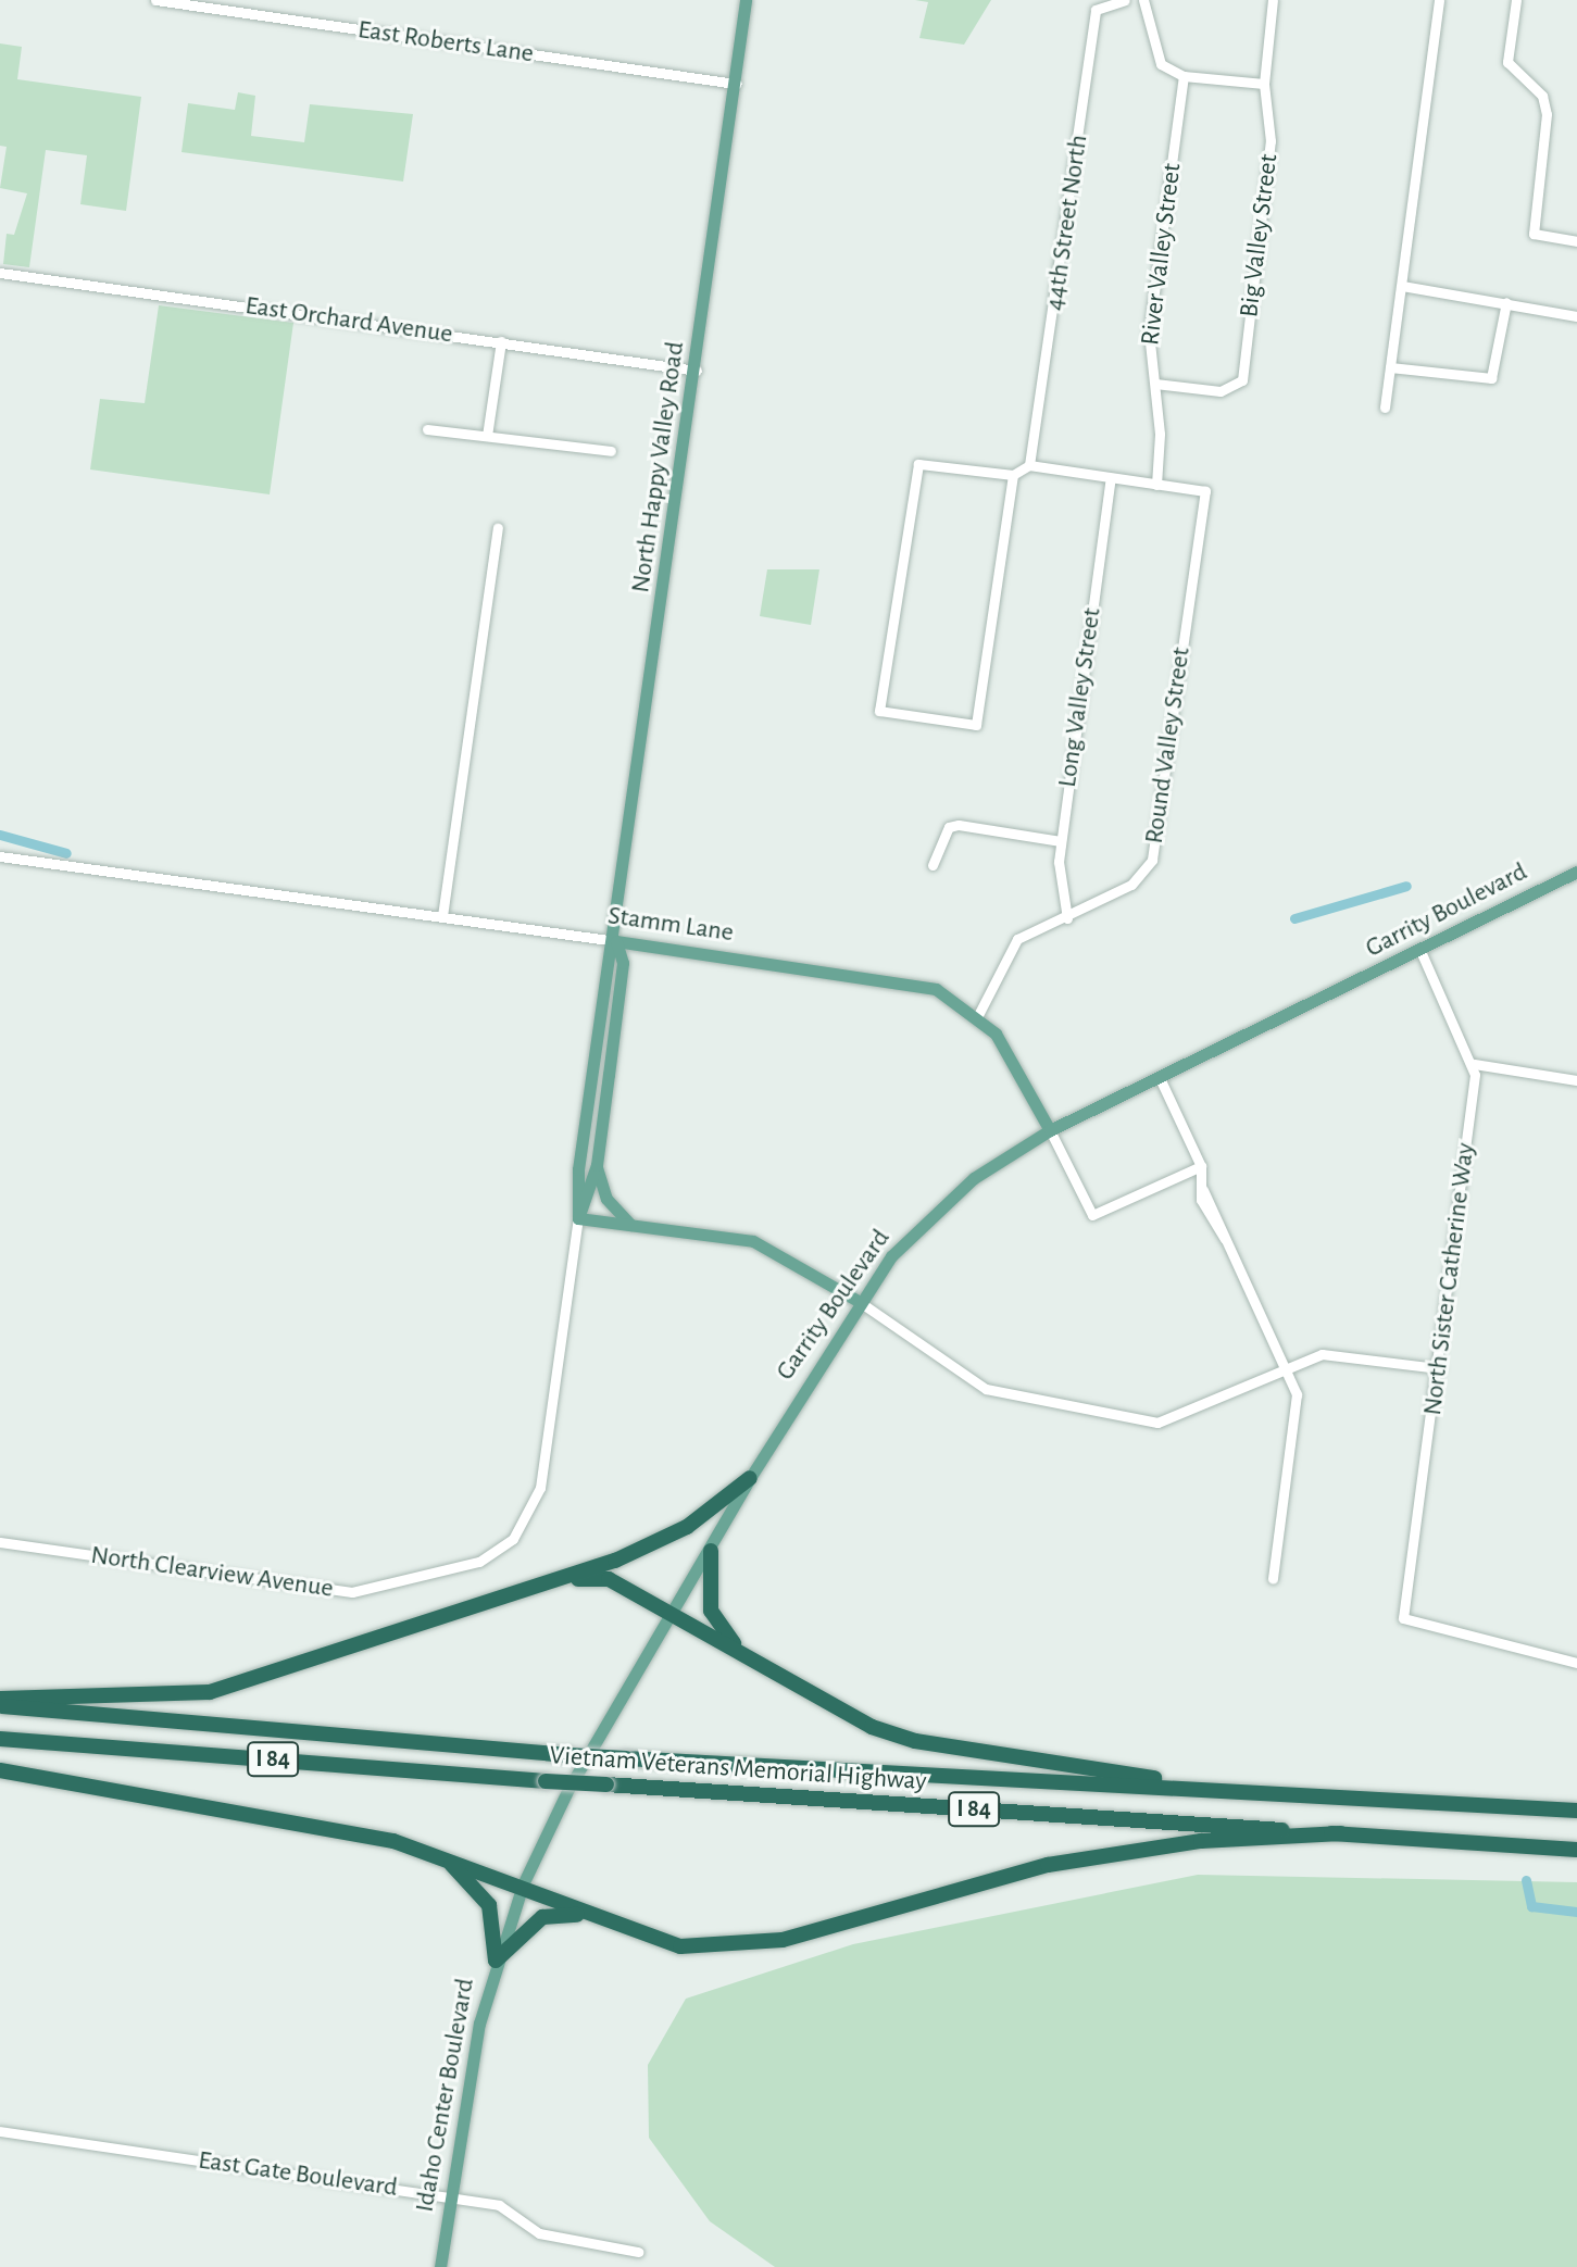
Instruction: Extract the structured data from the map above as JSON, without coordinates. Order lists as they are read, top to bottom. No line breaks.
{"streets":{"highway":["I 84","Vietnam Veterans Memorial Highway"],"main road":["North Happy Valley Road","Garrity Boulevard","Stamm Lane","Idaho Center Boulevard"],"street":["East Roberts Lane","44th Street North","Big Valley Street","River Valley Street","East Orchard Avenue","Long Valley Street","Round Valley Street","North Sister Catherine Way","North Clearview Avenue","East Gate Boulevard"]},"crossings":[["East Roberts Lane","North Happy Valley Road"],["Big Valley Street","River Valley Street"],["River Valley Street","Round Valley Street"],["East Orchard Avenue","North Happy Valley Road"],["North Happy Valley Road","Stamm Lane"],["North Happy Valley Road","North Clearview Avenue"],["Long Valley Street","Round Valley Street"],["Round Valley Street","Stamm Lane"],["Garrity Boulevard","Stamm Lane"],["Garrity Boulevard","Idaho Center Boulevard"],["Idaho Center Boulevard","East Gate Boulevard"]]}
